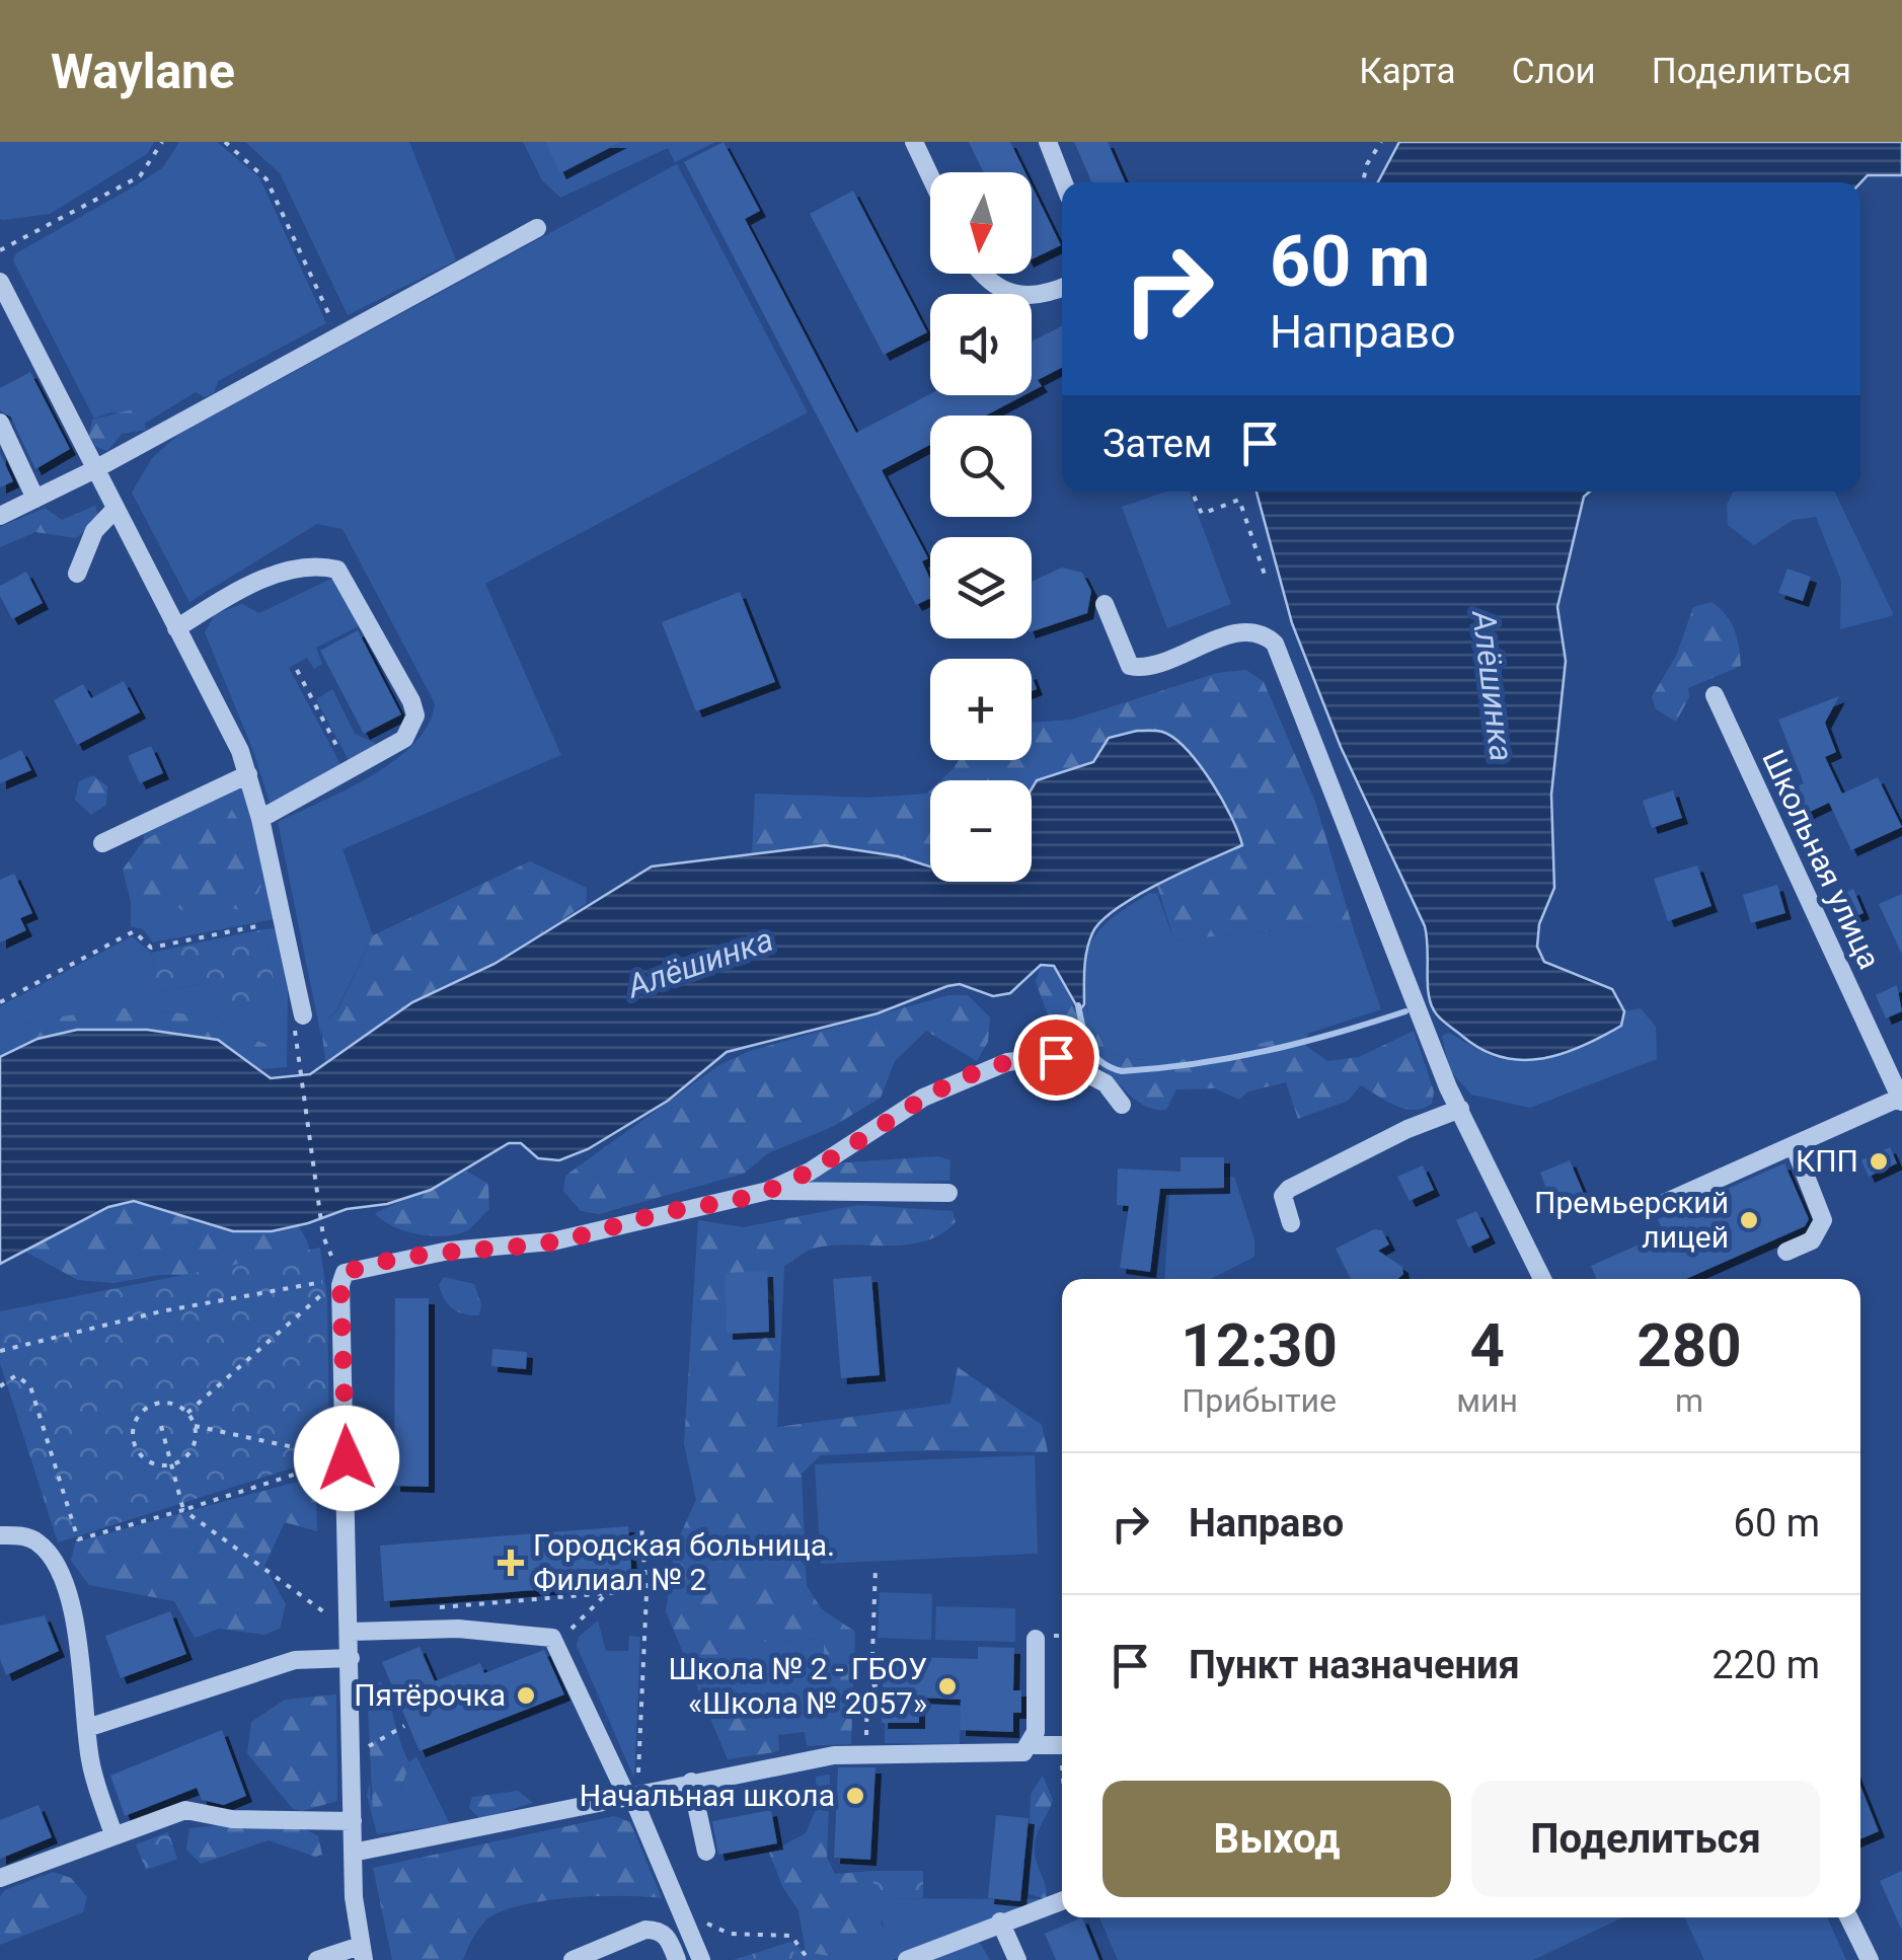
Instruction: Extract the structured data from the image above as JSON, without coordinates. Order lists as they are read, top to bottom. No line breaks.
{"streets":{"street":["Школьная улица"]},"water":["Алёшинка"],"places":{"other":["КПП","Премьерский лицей","Школа № 2 - ГБОУ «Школа № 2057»","Пятёрочка","Начальная школа"],"health":["Городская больница. Филиал № 2"]},"north":"bottom","page":{"header":"Waylane","nav":["Карта","Слои","Поделиться"],"map_buttons":["+","−"],"turn":["60 m","Направо"],"then":"Затем","eta":["12:30","Прибытие","4","мин","280","m"],"list":[{"name":"Направо","value":"60 m"},{"name":"Пункт назначения","value":"220 m"}],"buttons":["Выход","Поделиться"]}}
